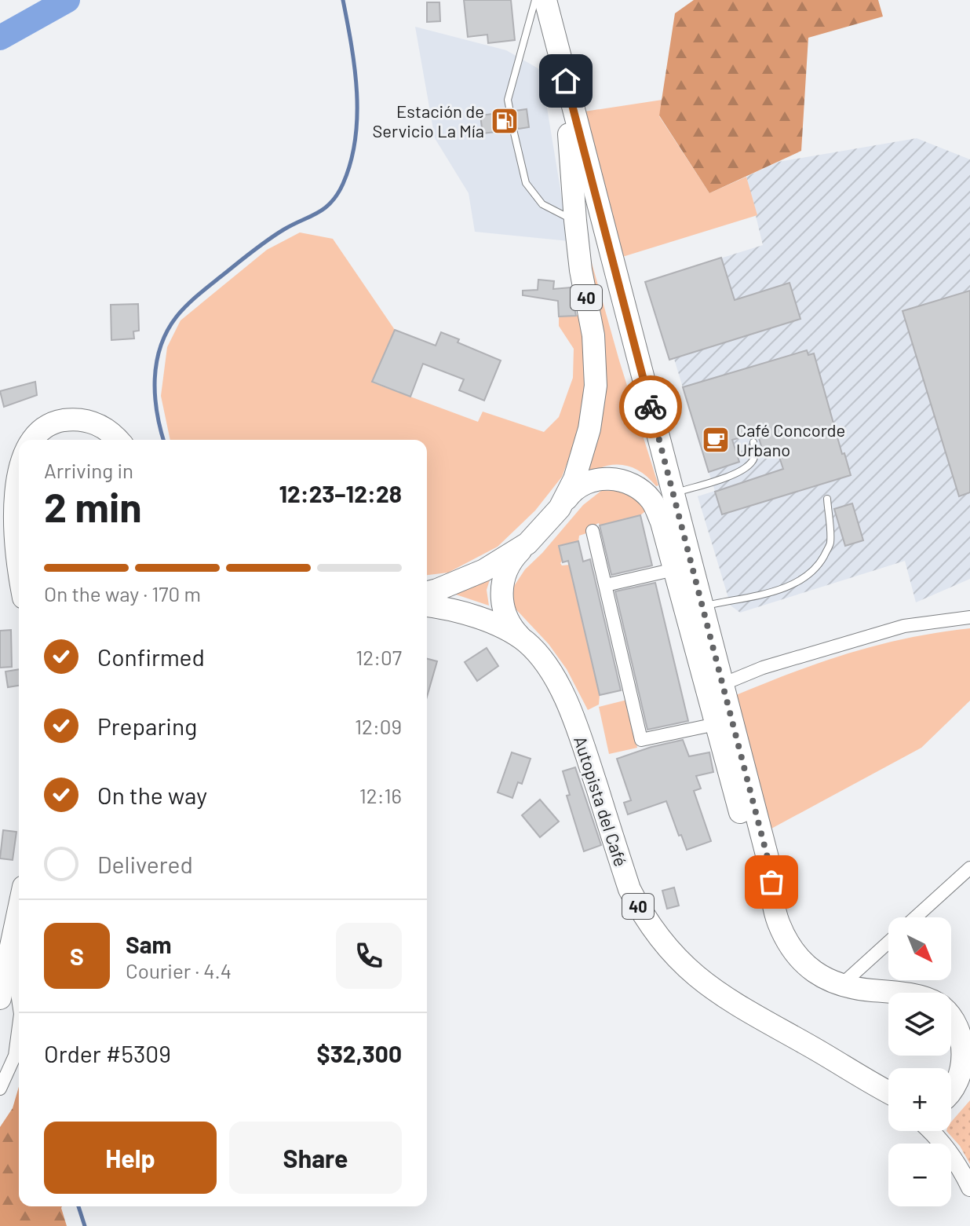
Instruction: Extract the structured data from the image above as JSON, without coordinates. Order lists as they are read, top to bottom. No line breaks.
{"streets":{"highway":["40","Autopista del Café"]},"places":{"fuel station":["Estación de Servicio La Mía"],"cafe":["Café Concorde Urbano"]},"north":"bottom right","page":{"heading":["2 min","Arriving in","12:23–12:28"],"panel":["Sam","Courier · 4.4","Order #5309","$32,300"],"bar":"On the way · 170 m","list":[["Confirmed","12:07"],["Preparing","12:09"],["On the way","12:16"],"Delivered"],"map_buttons":["+","−"],"round":"S","buttons":["Help","Share"]}}
